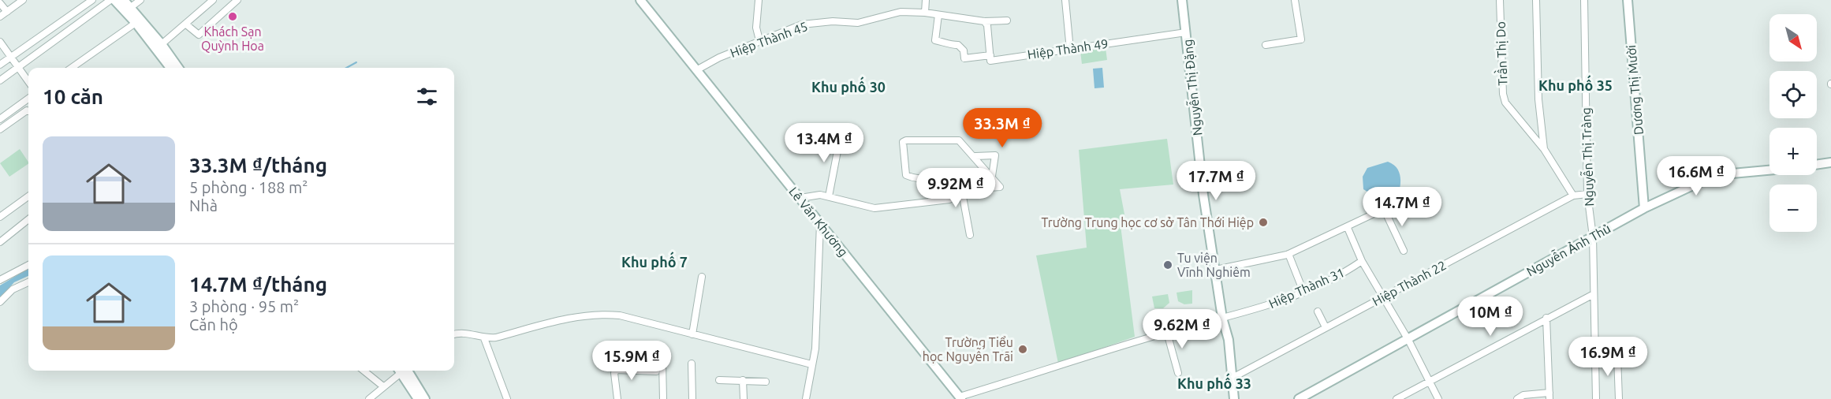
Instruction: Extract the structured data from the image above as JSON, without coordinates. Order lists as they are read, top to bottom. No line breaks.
{"streets":{"main road":["Nguyễn Thị Đặng","Dương Thị Mười","Lê Văn Khương","Nguyễn Ảnh Thủ"],"street":["Hiệp Thành 45","Hiệp Thành 49","Trần Thị Do","Nguyễn Thị Tràng","Hiệp Thành 22","Hiệp Thành 31"]},"crossings":[["Hiệp Thành 45","Lê Văn Khương"],["Hiệp Thành 49","Nguyễn Thị Đặng"],["Trần Thị Do","Hiệp Thành 22"],["Nguyễn Thị Đặng","Hiệp Thành 22"],["Nguyễn Thị Đặng","Hiệp Thành 31"],["Dương Thị Mười","Nguyễn Ảnh Thủ"],["Nguyễn Thị Tràng","Nguyễn Ảnh Thủ"],["Nguyễn Thị Tràng","Hiệp Thành 22"],["Lê Văn Khương","Hiệp Thành 31"]],"districts":["Khu phố 35","Khu phố 30","Khu phố 7","Khu phố 33"],"places":["Khách Sạn Quỳnh Hoa","Trường Trung học cơ sở Tân Thới Hiệp","Tu viện Vĩnh Nghiêm","Trường Tiểu học Nguyễn Trãi"],"north":"bottom right","page":{"map_buttons":["+","−"],"heading":"10 căn","price":["33.3M ₫","13.4M ₫","16.6M ₫","17.7M ₫","9.92M ₫","14.7M ₫","10M ₫","9.62M ₫","16.9M ₫","15.9M ₫"],"list":[{"name":"33.3M ₫/tháng","note":"5 phòng · 188 m² · Nhà"},{"name":"14.7M ₫/tháng","note":"3 phòng · 95 m² · Căn hộ"}]}}
